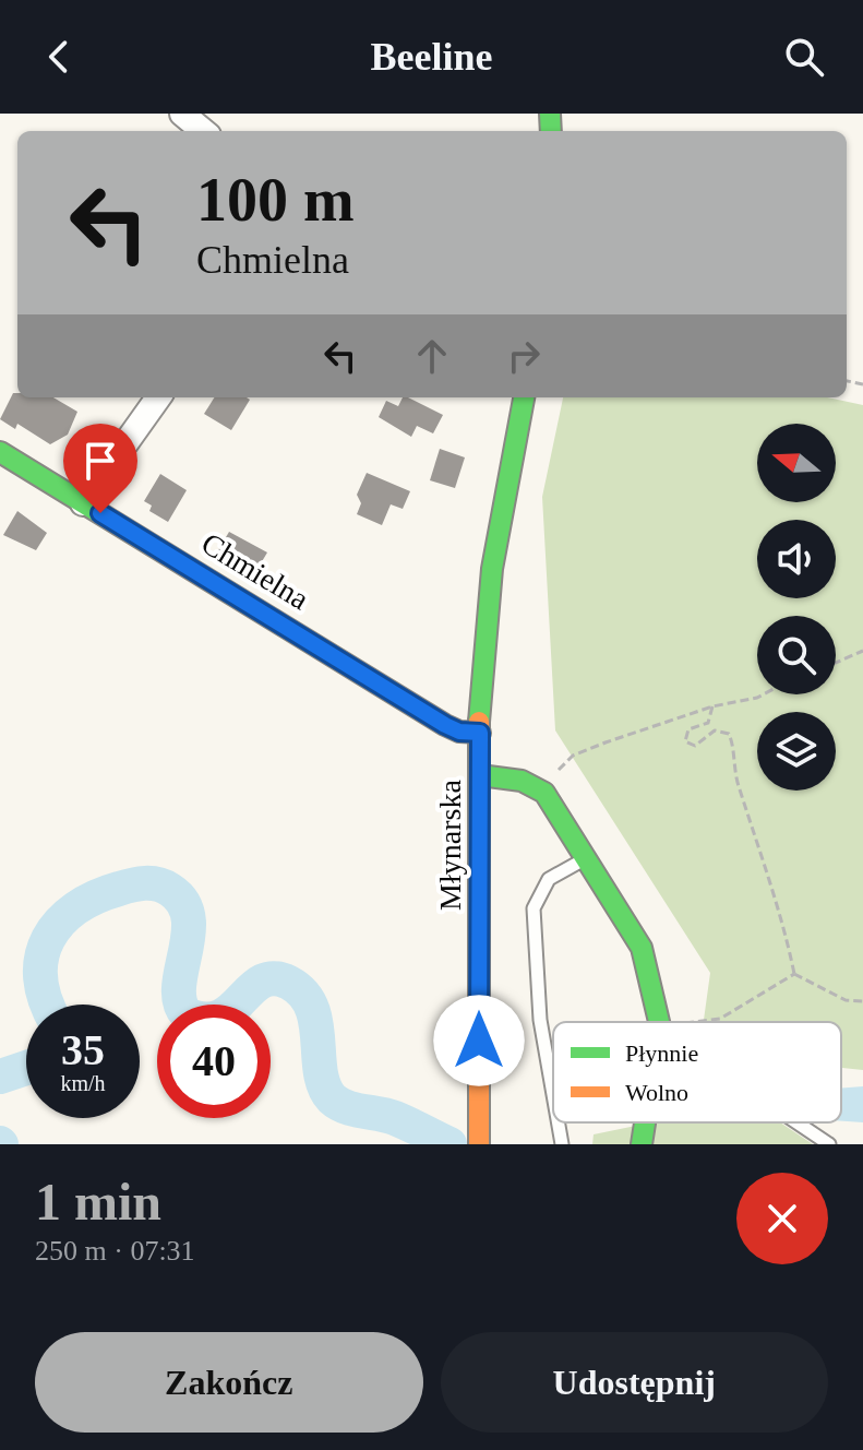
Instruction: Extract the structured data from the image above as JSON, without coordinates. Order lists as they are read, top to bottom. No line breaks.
{"streets":{"street":["Chmielna","Młynarska"]},"crossings":[["Chmielna","Młynarska"]],"legend":["Płynnie","Wolno"],"north":"left","page":{"header":"Beeline","turn":["100 m","Chmielna"],"speed":"35 km/h","limit":"40","heading":["1 min","250 m · 07:31"],"buttons":["Zakończ","Udostępnij"]}}
